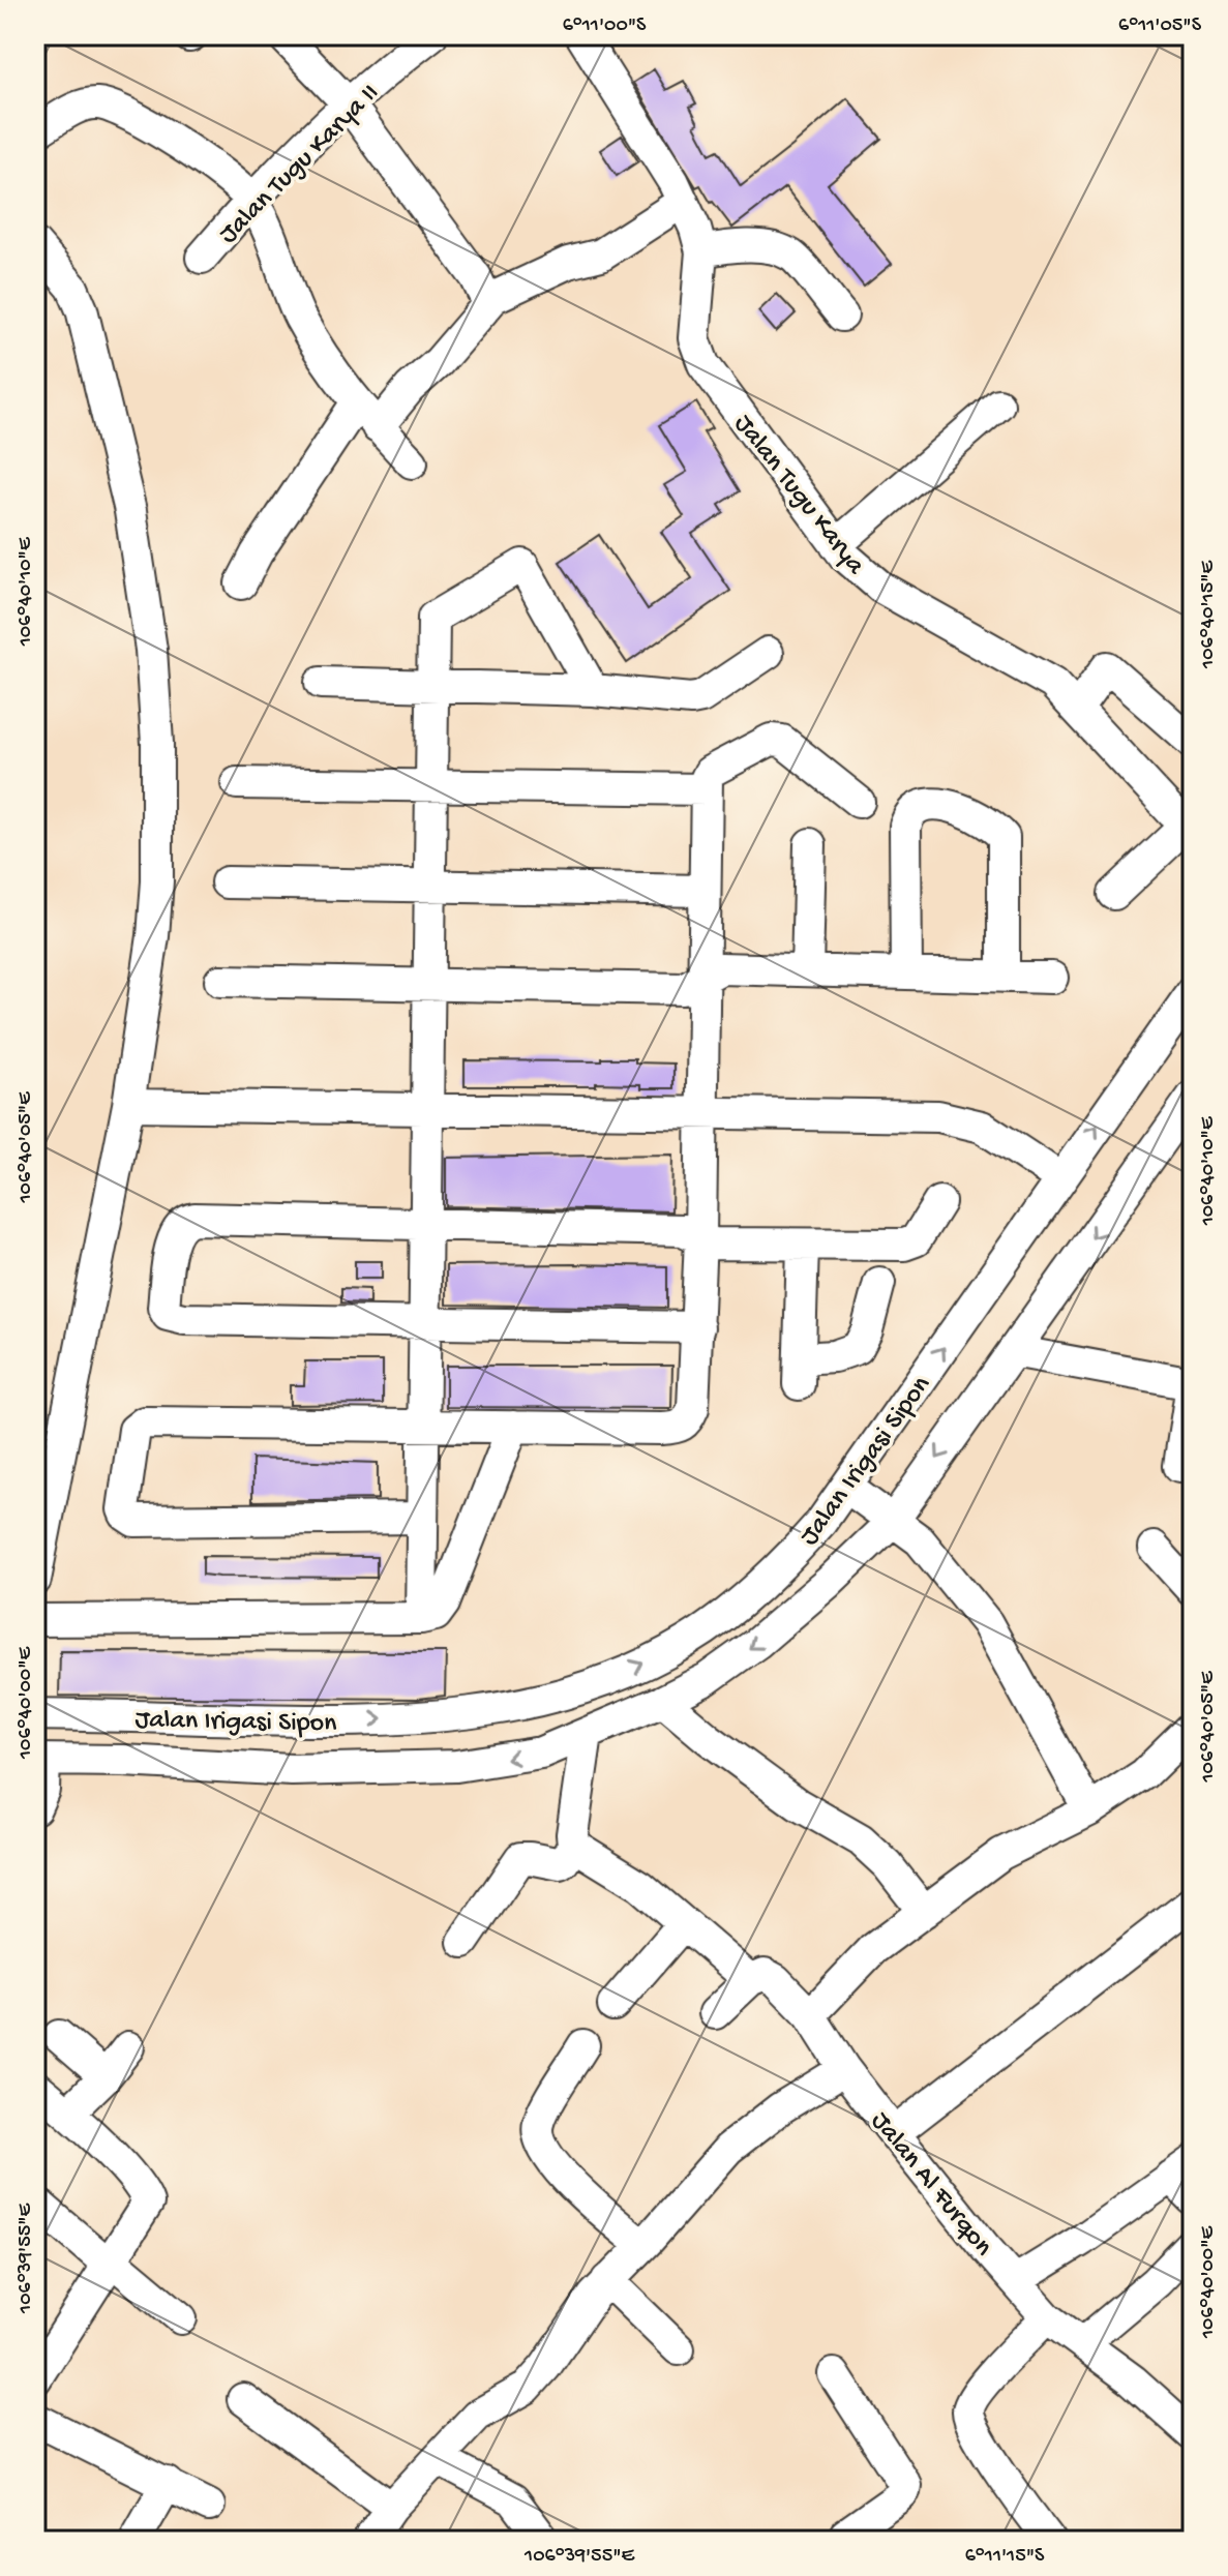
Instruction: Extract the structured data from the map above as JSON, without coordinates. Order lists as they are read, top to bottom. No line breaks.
{"streets":{"street":["Jalan Tugu Karya II","Jalan Tugu Karya","Jalan Irigasi Sipon","Jalan Al Furqon"]},"coordinates":["6°11'00\"S","6°11'05\"S","106°40'10\"E","106°40'15\"E","106°40'05\"E","106°40'00\"E","106°39'55\"E","6°11'15\"S"]}
